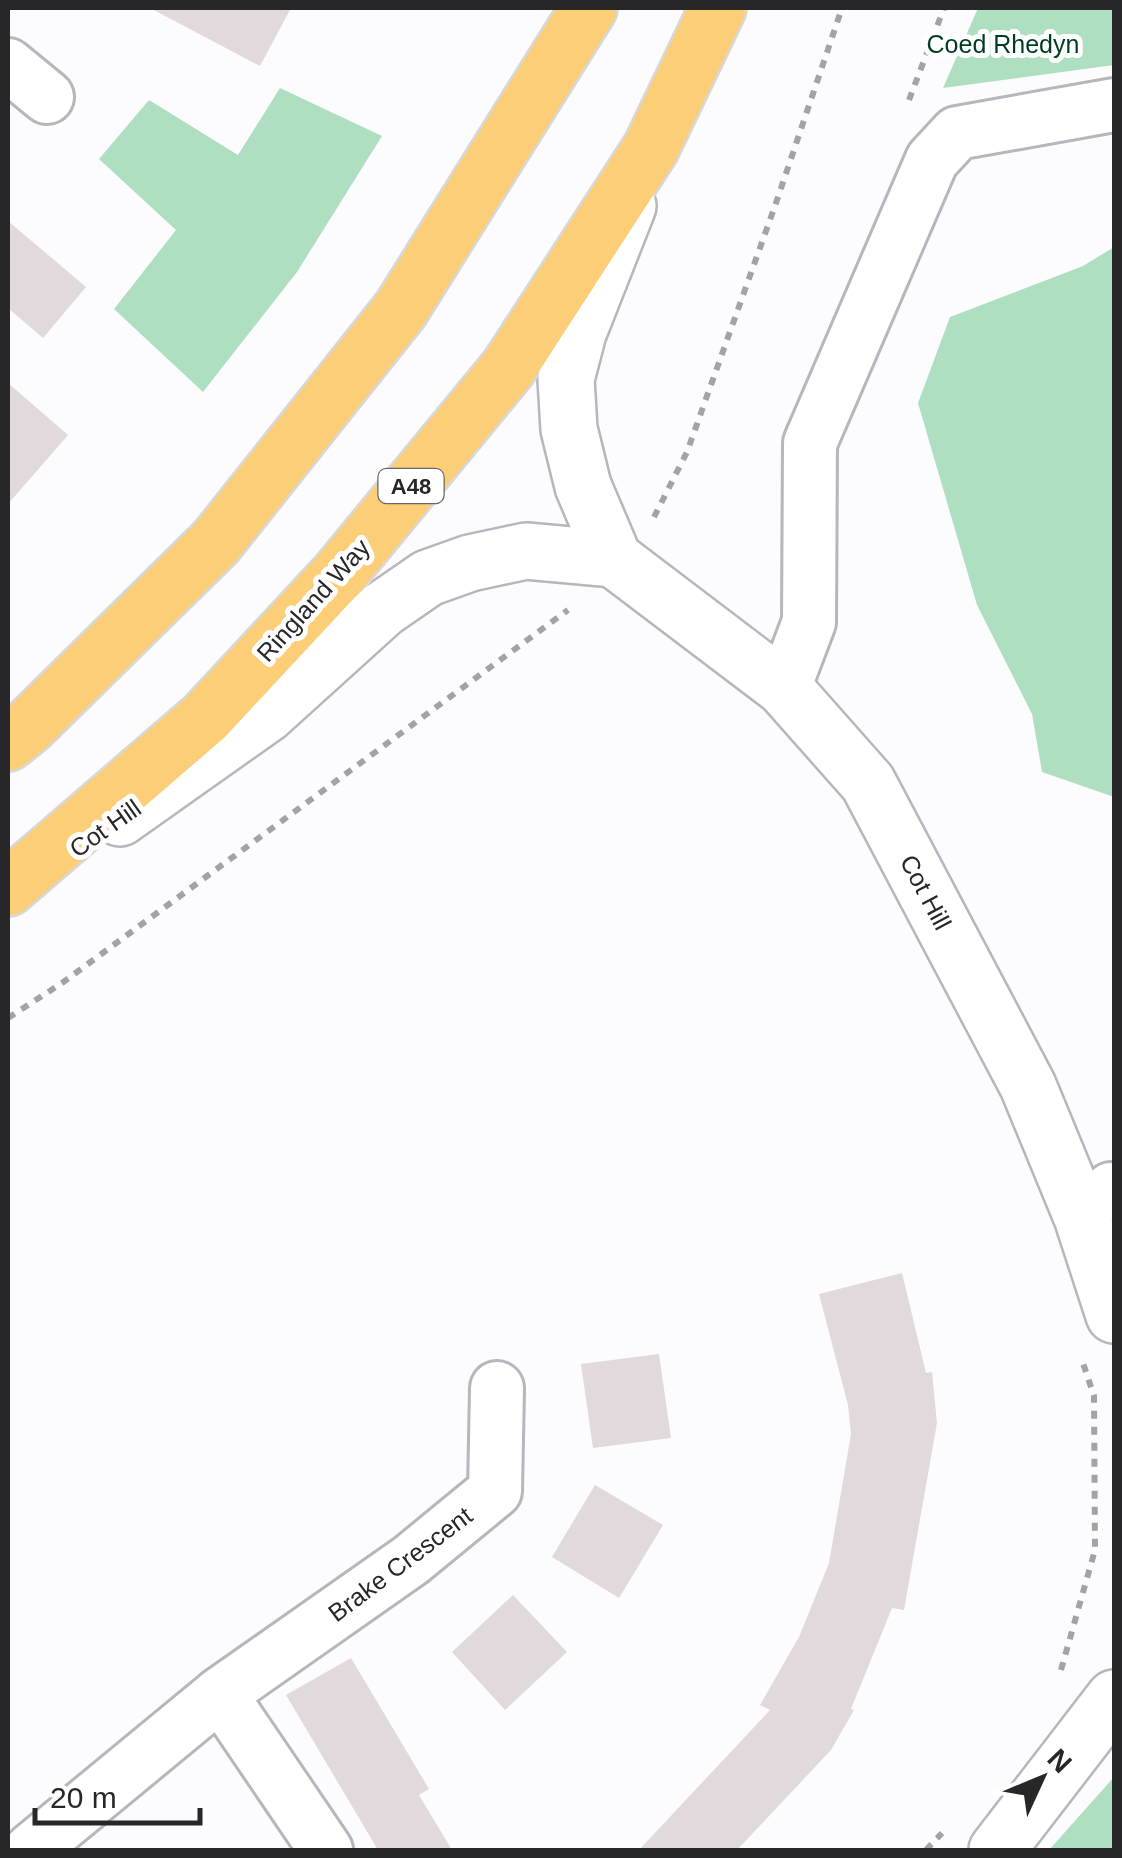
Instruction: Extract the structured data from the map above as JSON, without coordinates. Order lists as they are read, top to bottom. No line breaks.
{"streets":{"main road":["A48","Ringland Way"],"street":["Cot Hill","Brake Crescent"]},"crossings":[["Ringland Way","Cot Hill"]],"parks":["Coed Rhedyn"],"scale_bar":"20 m","north":"top right"}
